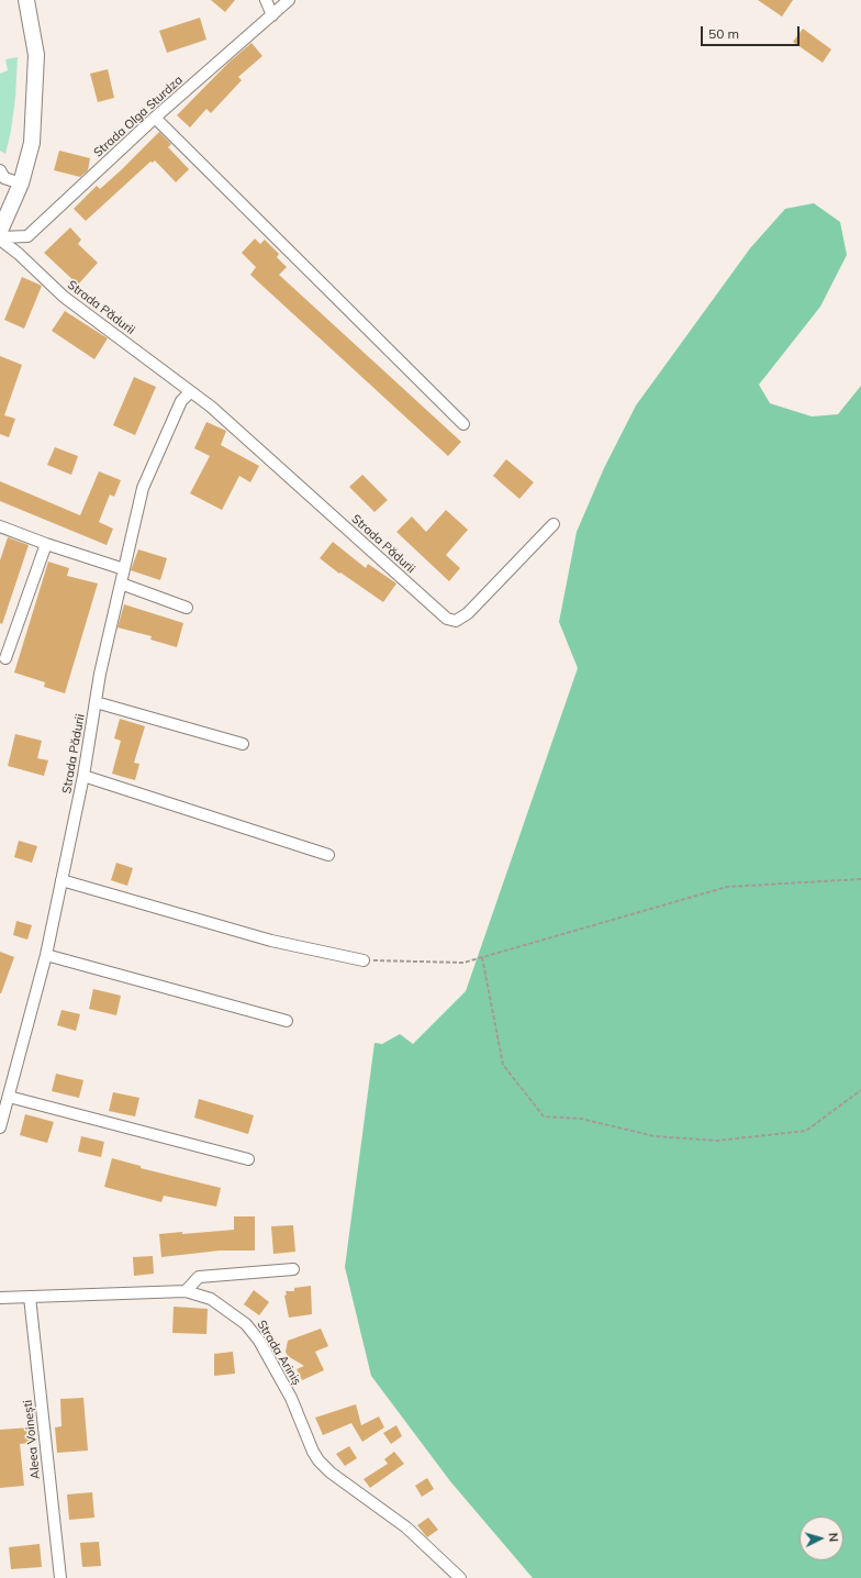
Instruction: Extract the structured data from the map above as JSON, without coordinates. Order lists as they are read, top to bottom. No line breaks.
{"streets":{"street":["Strada Olga Sturdza","Strada Pădurii","Strada Ariniș","Aleea Voinești"]},"crossings":[["Strada Olga Sturdza","Strada Pădurii"],["Strada Ariniș","Aleea Voinești"]],"scale_bar":"50 m","north":"right"}
